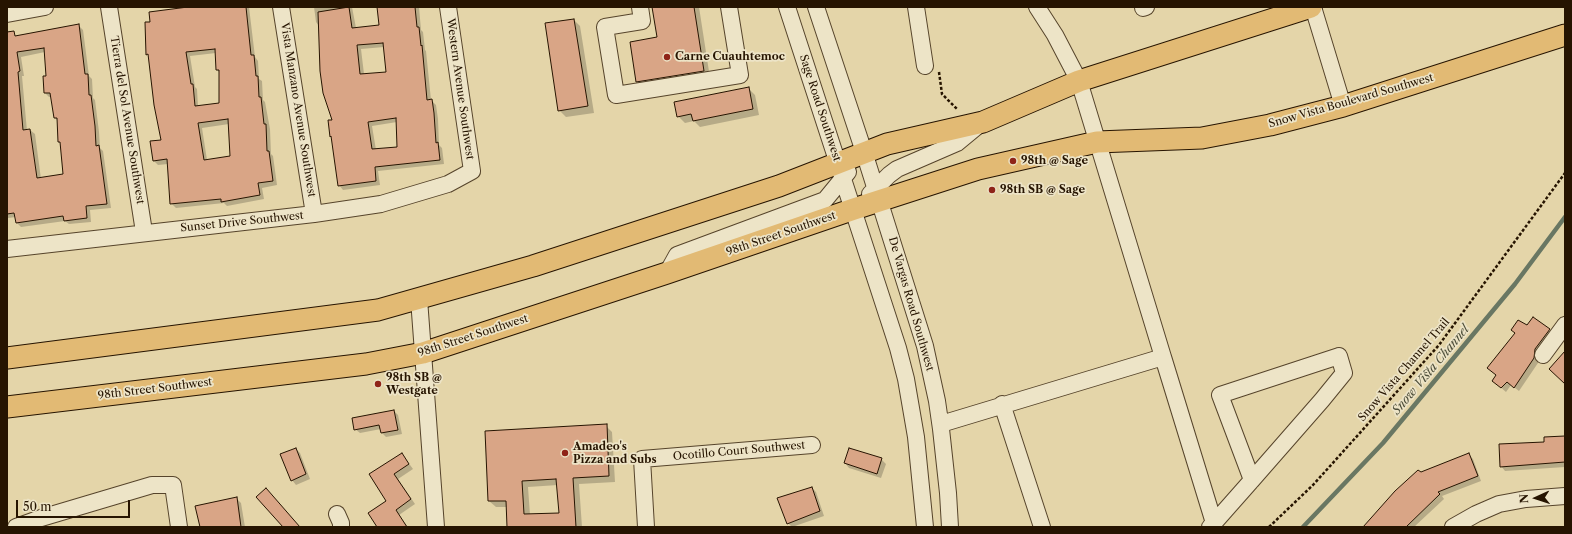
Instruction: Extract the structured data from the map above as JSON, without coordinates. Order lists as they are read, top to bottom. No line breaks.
{"streets":{"main road":["Snow Vista Boulevard Southwest","98th Street Southwest"],"street":["Western Avenue Southwest","Sage Road Southwest","Vista Manzano Avenue Southwest","Tierra del Sol Avenue Southwest","Sunset Drive Southwest","De Vargas Road Southwest","Ocotillo Court Southwest"],"path":["Snow Vista Channel Trail"]},"crossings":[["Western Avenue Southwest","Sunset Drive Southwest"],["Snow Vista Boulevard Southwest","Sage Road Southwest"],["Snow Vista Boulevard Southwest","98th Street Southwest"],["Snow Vista Boulevard Southwest","De Vargas Road Southwest"],["Sage Road Southwest","98th Street Southwest"],["Vista Manzano Avenue Southwest","Sunset Drive Southwest"],["Tierra del Sol Avenue Southwest","Sunset Drive Southwest"]],"water":["Snow Vista Channel"],"places":["Carne Cuauhtemoc","98th @ Sage","98th SB @ Sage","98th SB @ Westgate","Amadeo's Pizza and Subs"],"scale_bar":"50 m","north":"left"}
